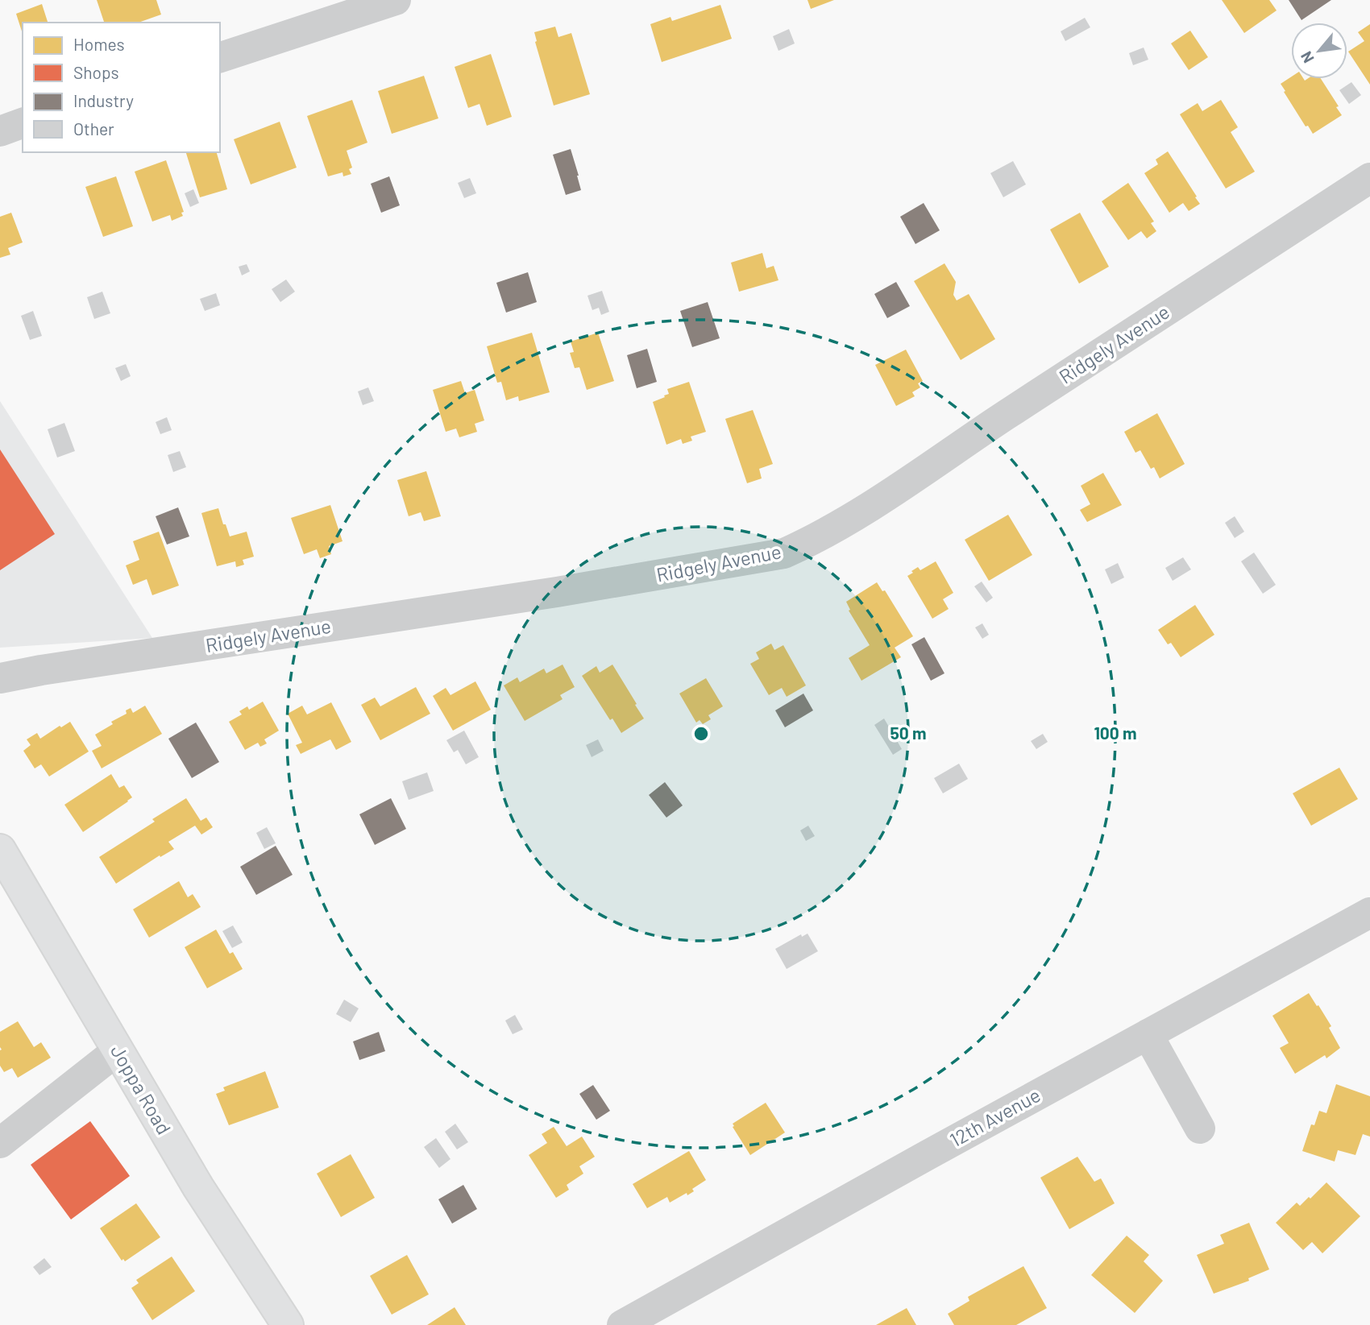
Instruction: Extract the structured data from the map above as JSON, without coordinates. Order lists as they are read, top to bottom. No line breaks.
{"streets":{"main road":["Joppa Road"],"street":["Ridgely Avenue","12th Avenue"]},"legend":["Homes","Shops","Industry","Other"],"north":"bottom left","rings":["50 m","100 m"]}
